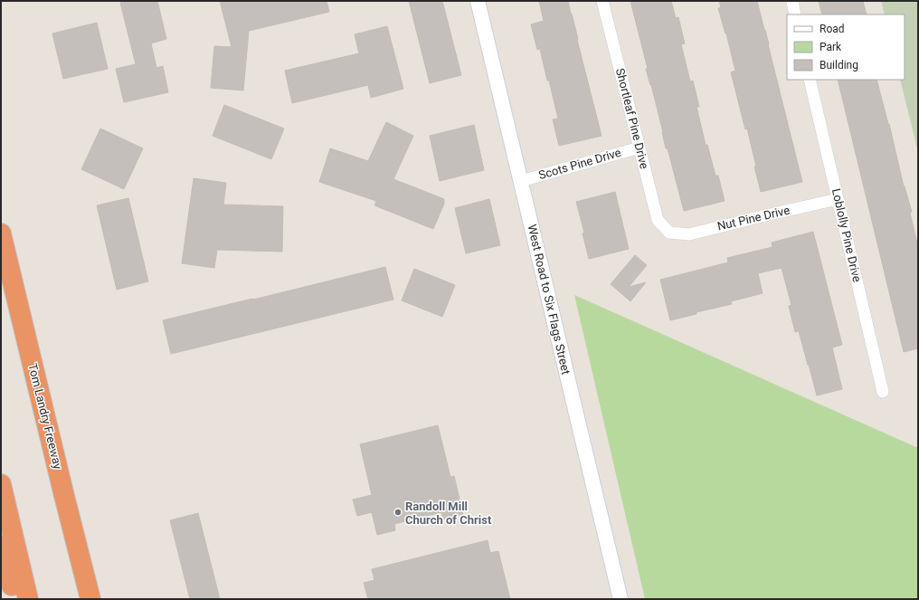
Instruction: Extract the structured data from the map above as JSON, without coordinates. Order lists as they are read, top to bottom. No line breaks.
{"streets":{"highway":["Tom Landry Freeway"],"street":["Shortleaf Pine Drive","Scots Pine Drive","Nut Pine Drive","Loblolly Pine Drive","West Road to Six Flags Street"]},"crossings":[["Shortleaf Pine Drive","Scots Pine Drive"],["Shortleaf Pine Drive","Nut Pine Drive"],["Scots Pine Drive","West Road to Six Flags Street"],["Nut Pine Drive","Loblolly Pine Drive"]],"places":["Randoll Mill Church of Christ"],"legend":["Road","Park","Building"]}
